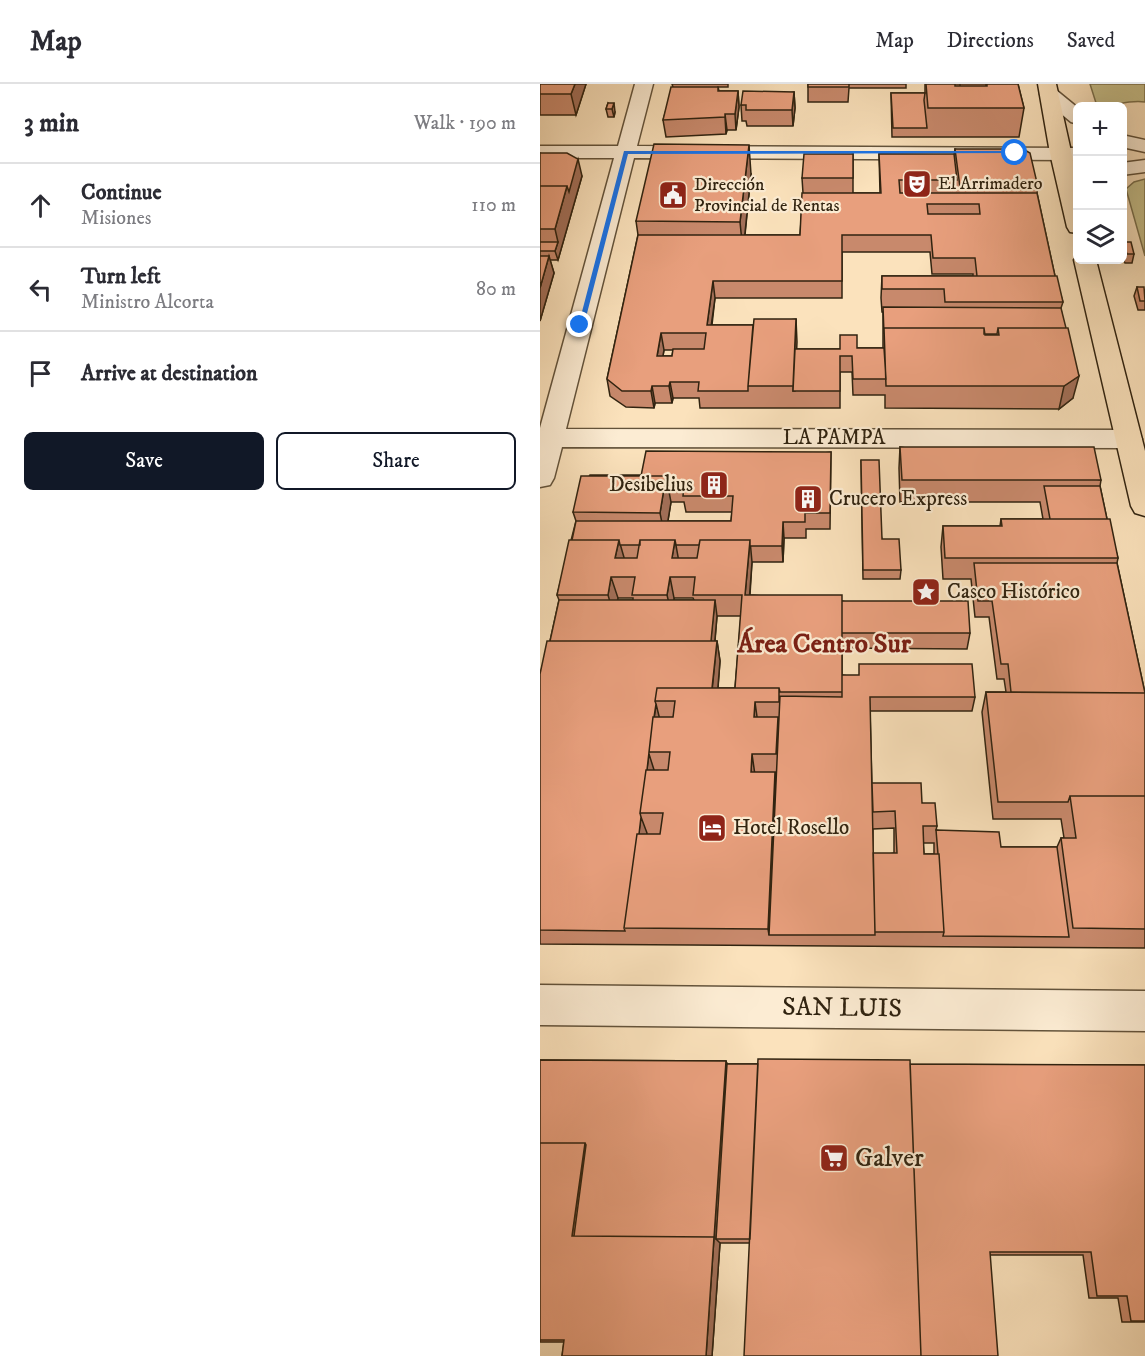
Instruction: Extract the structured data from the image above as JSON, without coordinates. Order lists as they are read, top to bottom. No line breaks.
{"streets":{"street":["LA PAMPA","SAN LUIS"]},"districts":["Área Centro Sur"],"places":{"theatre":["El Arrimadero"],"public building":["Dirección Provincial de Rentas"],"building":["Desibelius","Crucero Express"],"place":["Casco Histórico"],"hotel":["Hotel Rosello"],"supermarket":["Galver"]},"page":{"header":"Map","nav":["Map","Directions","Saved"],"heading":["3 min","Walk · 190 m"],"map_buttons":["+","−"],"list":[["Continue","Misiones","110 m"],["Turn left","Ministro Alcorta","80 m"],"Arrive at destination"],"buttons":["Save","Share"]}}
